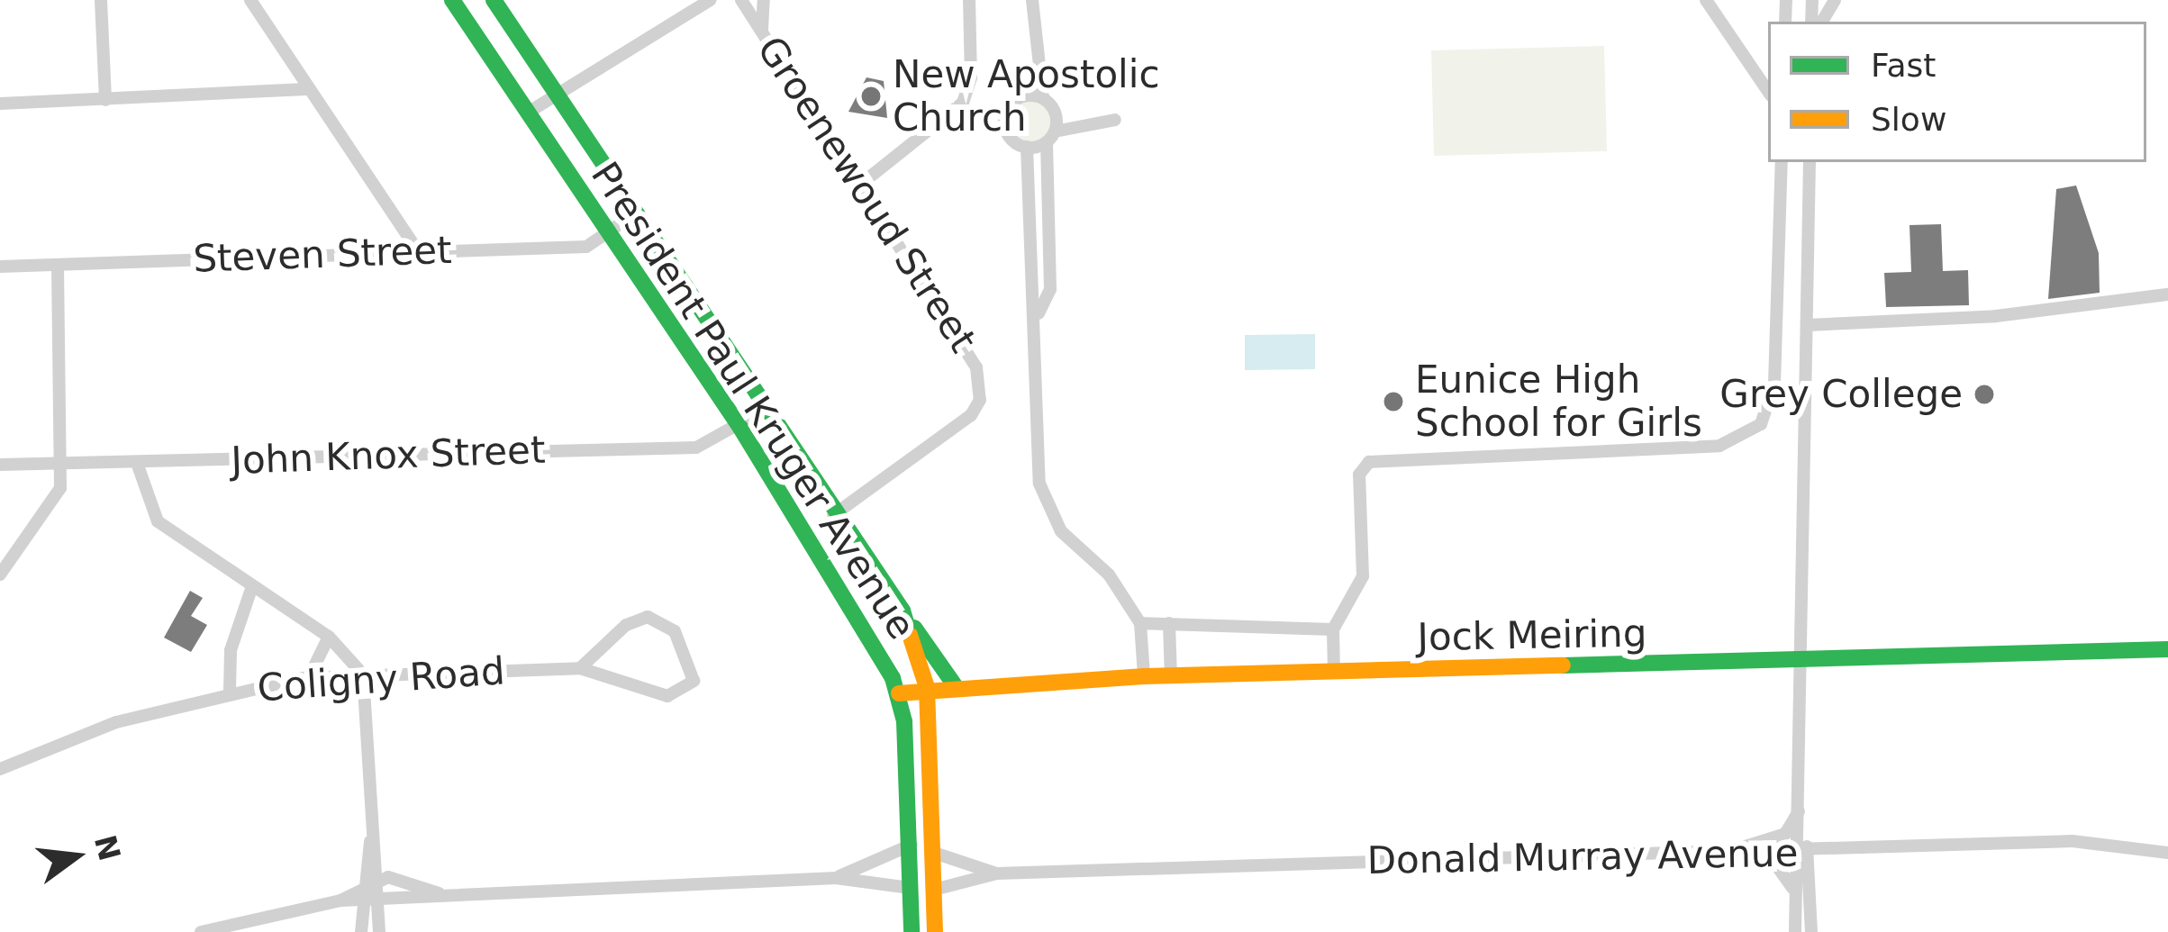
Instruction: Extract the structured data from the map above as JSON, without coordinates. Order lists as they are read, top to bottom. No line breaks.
{"streets":{"street":["Groenewoud Street","Steven Street","President Paul Kruger Avenue","John Knox Street","Jock Meiring","Coligny Road","Donald Murray Avenue"]},"crossings":[["Groenewoud Street","President Paul Kruger Avenue"],["Steven Street","President Paul Kruger Avenue"],["President Paul Kruger Avenue","John Knox Street"],["President Paul Kruger Avenue","Jock Meiring"],["President Paul Kruger Avenue","Donald Murray Avenue"]],"places":["New Apostolic Church","Grey College","Eunice High School for Girls"],"legend":["Fast","Slow"],"north":"right"}
